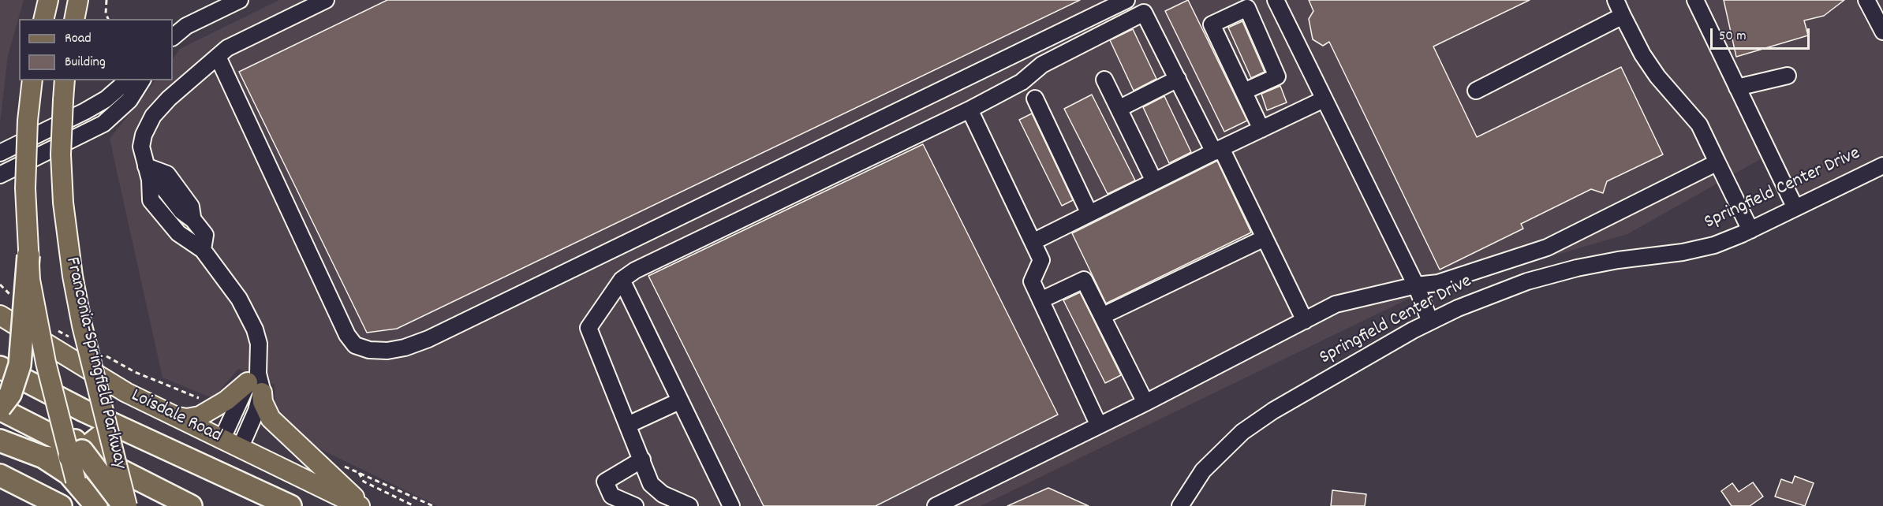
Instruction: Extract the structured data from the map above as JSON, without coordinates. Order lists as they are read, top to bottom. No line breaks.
{"streets":{"main road":["Franconia-Springfield Parkway","Loisdale Road"],"street":["Springfield Center Drive"]},"legend":["Road","Building"],"scale_bar":"50 m"}
